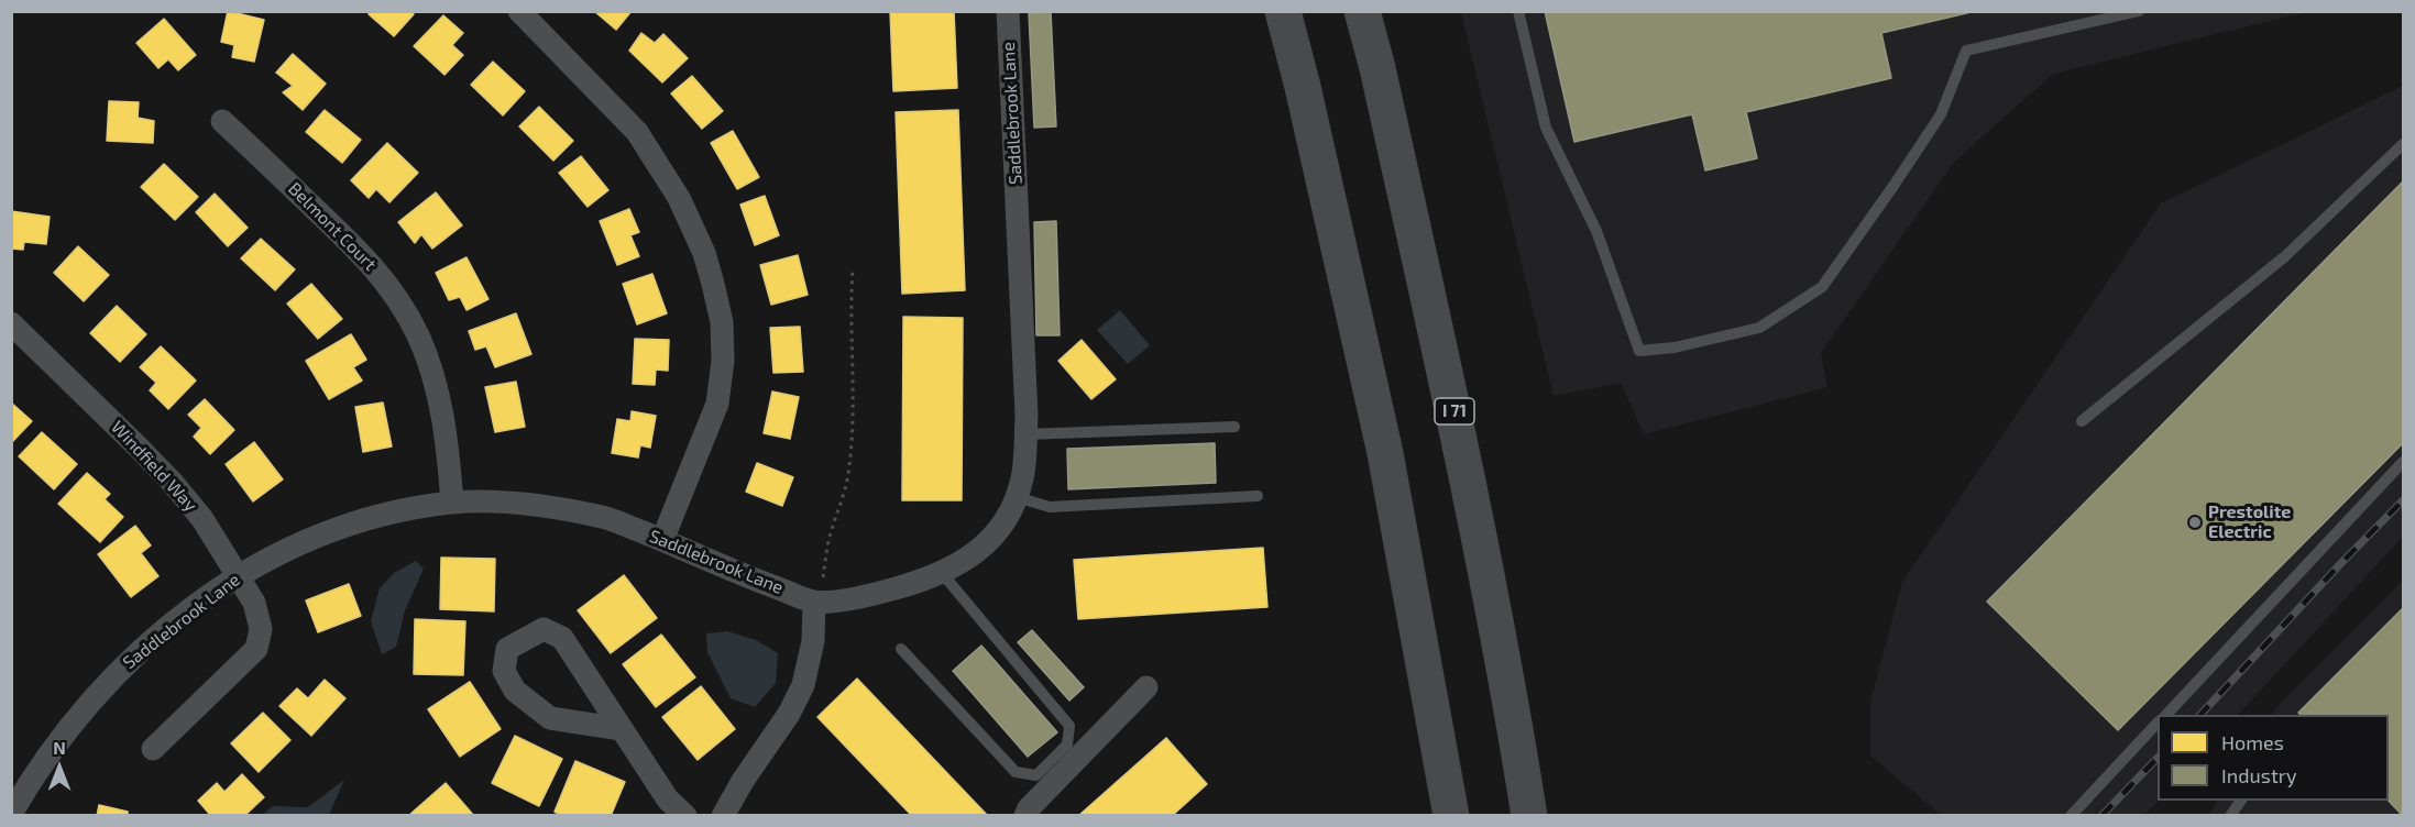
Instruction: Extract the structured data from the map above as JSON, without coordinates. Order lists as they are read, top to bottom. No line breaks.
{"streets":{"highway":["I 71"],"street":["Saddlebrook Lane","Belmont Court","Windfield Way"]},"crossings":[["Saddlebrook Lane","Belmont Court"],["Saddlebrook Lane","Windfield Way"]],"places":["Prestolite Electric"],"legend":["Homes","Industry"],"north":"top"}
